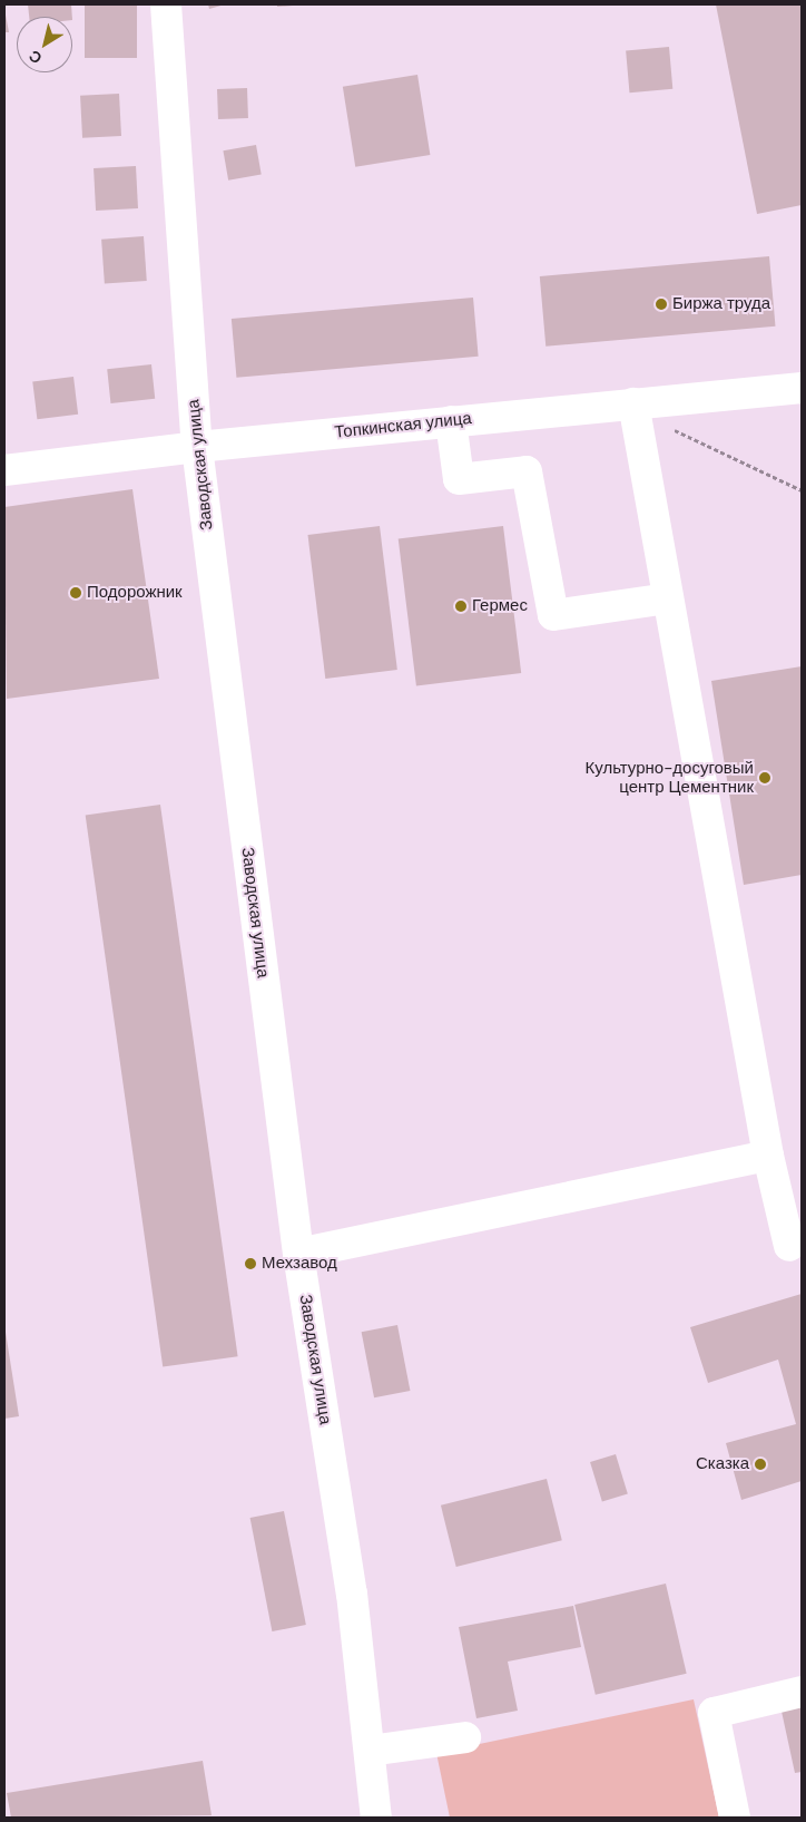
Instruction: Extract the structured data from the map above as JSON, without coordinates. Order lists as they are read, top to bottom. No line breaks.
{"streets":{"street":["Топкинская улица","Заводская улица"]},"crossings":[["Топкинская улица","Заводская улица"]],"places":["Биржа труда","Подорожник","Гермес","Культурно-досуговый центр Цементник","Мехзавод","Сказка"],"north":"bottom left"}
